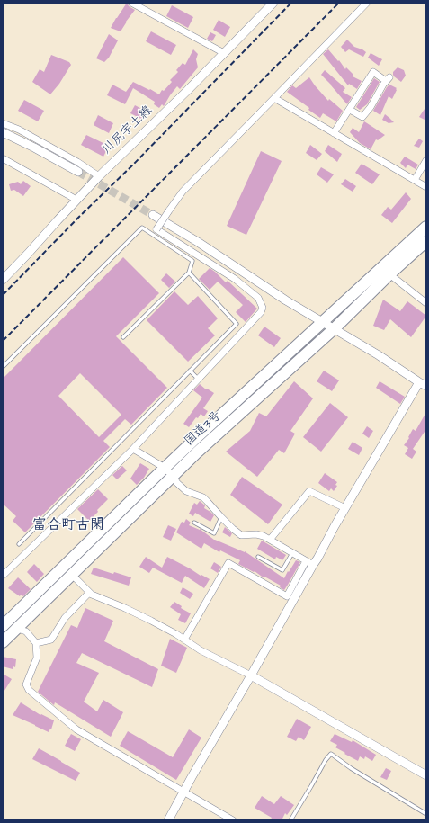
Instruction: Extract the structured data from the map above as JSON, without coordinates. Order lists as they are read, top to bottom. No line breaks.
{"streets":{"highway":["国道3号"],"street":["川尻宇土線"]},"districts":["富合町古閑"]}
